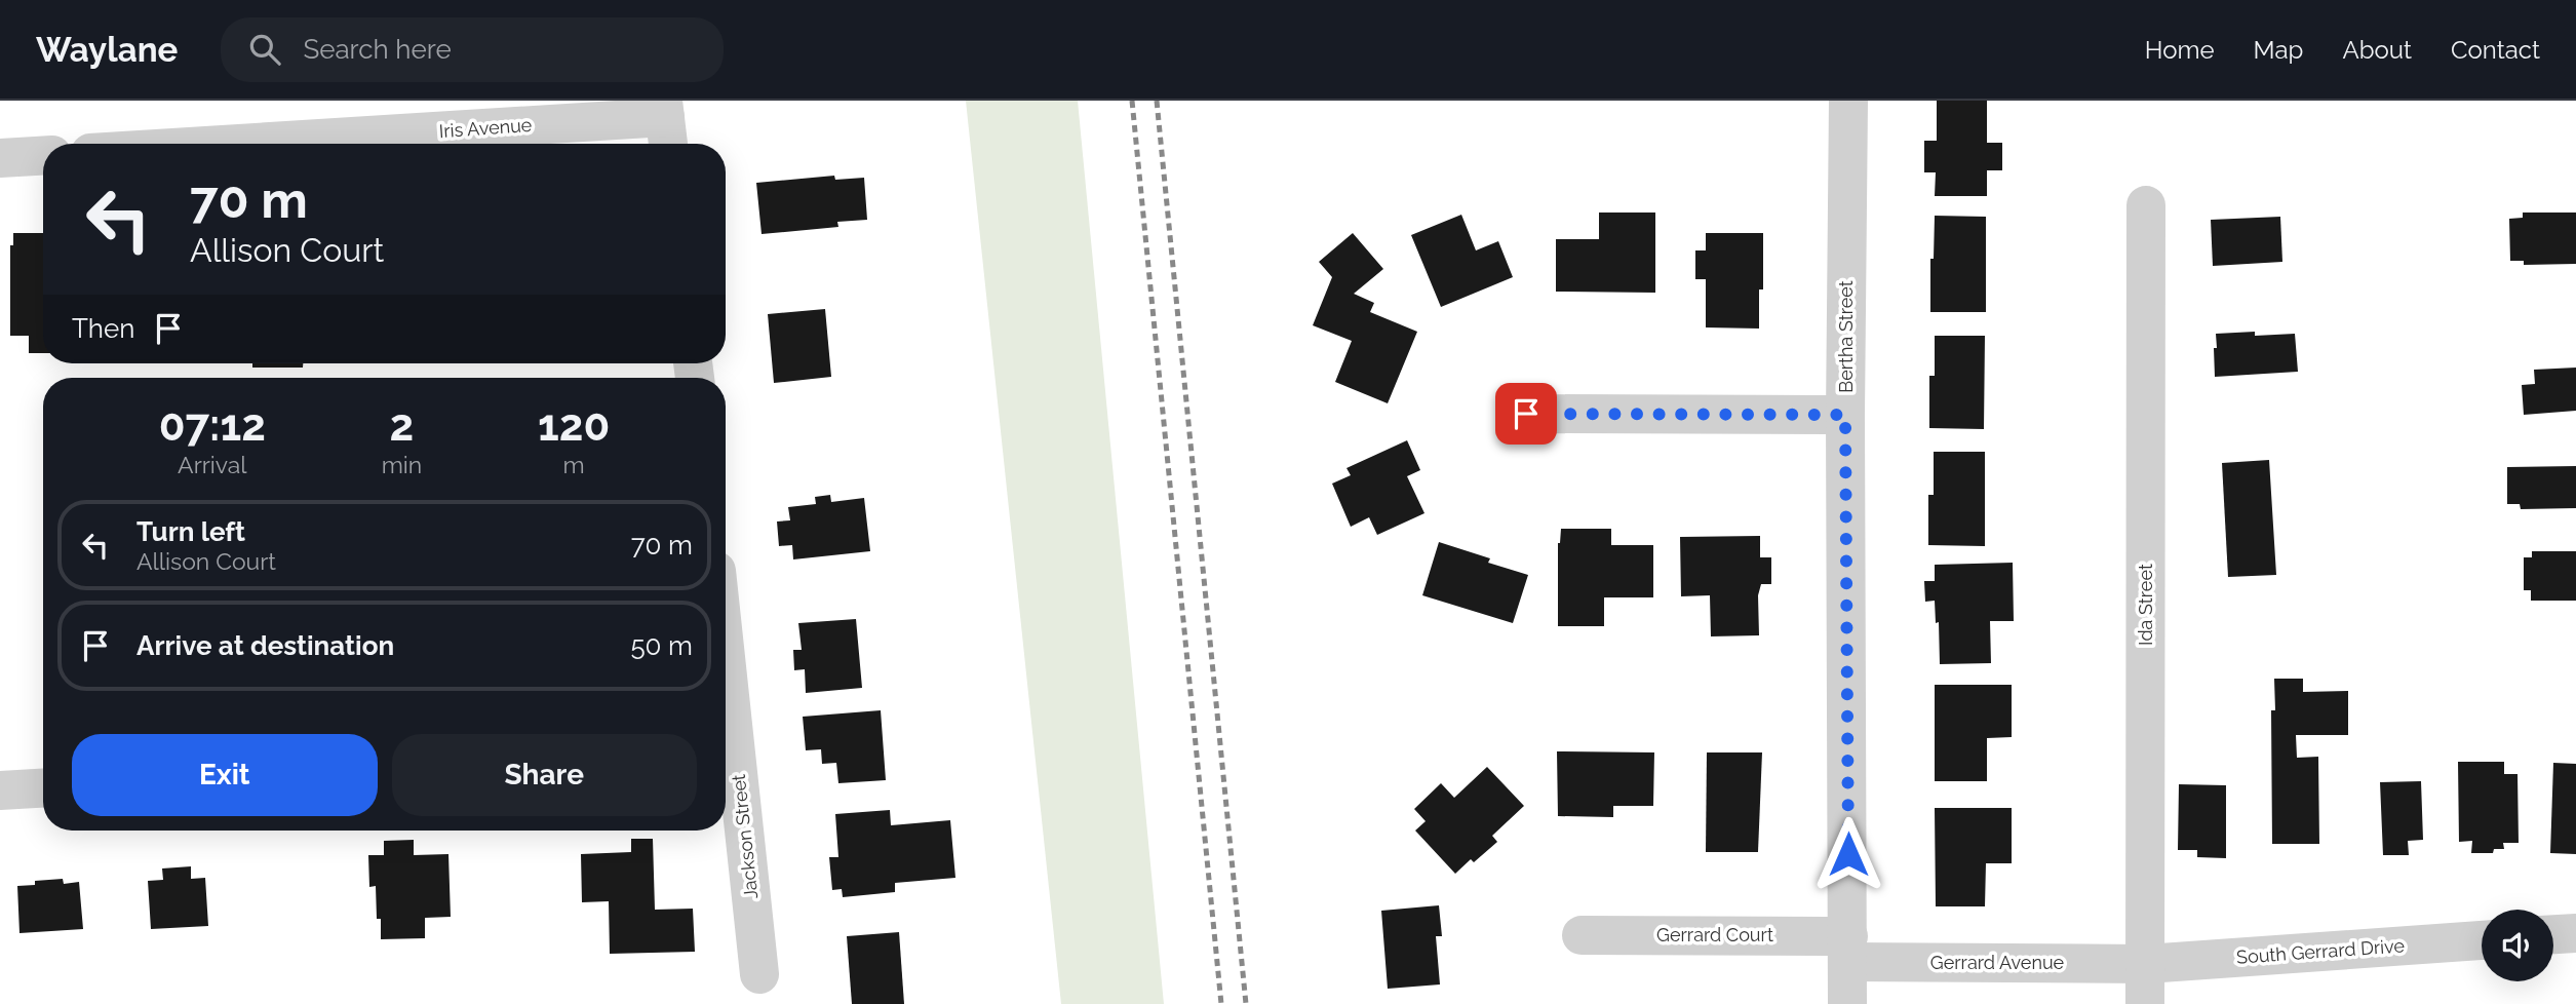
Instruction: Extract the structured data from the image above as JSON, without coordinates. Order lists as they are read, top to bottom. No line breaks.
{"streets":{"street":["Iris Avenue","Bertha Street","Ida Street","Jackson Street","Gerrard Court","South Gerrard Drive","Gerrard Avenue"]},"crossings":[["Bertha Street","Gerrard Court"],["Bertha Street","Gerrard Avenue"],["Ida Street","South Gerrard Drive"],["Ida Street","Gerrard Avenue"],["Gerrard Court","Gerrard Avenue"],["South Gerrard Drive","Gerrard Avenue"]],"page":{"header":"Waylane","search":"Search here","nav":["Home","Map","About","Contact"],"turn":["70 m","Allison Court"],"then":"Then","eta":["07:12","Arrival","2","min","120","m"],"list":[{"name":"Turn left","note":"Allison Court","value":"70 m"},{"name":"Arrive at destination","value":"50 m"}],"buttons":["Exit","Share"]}}
